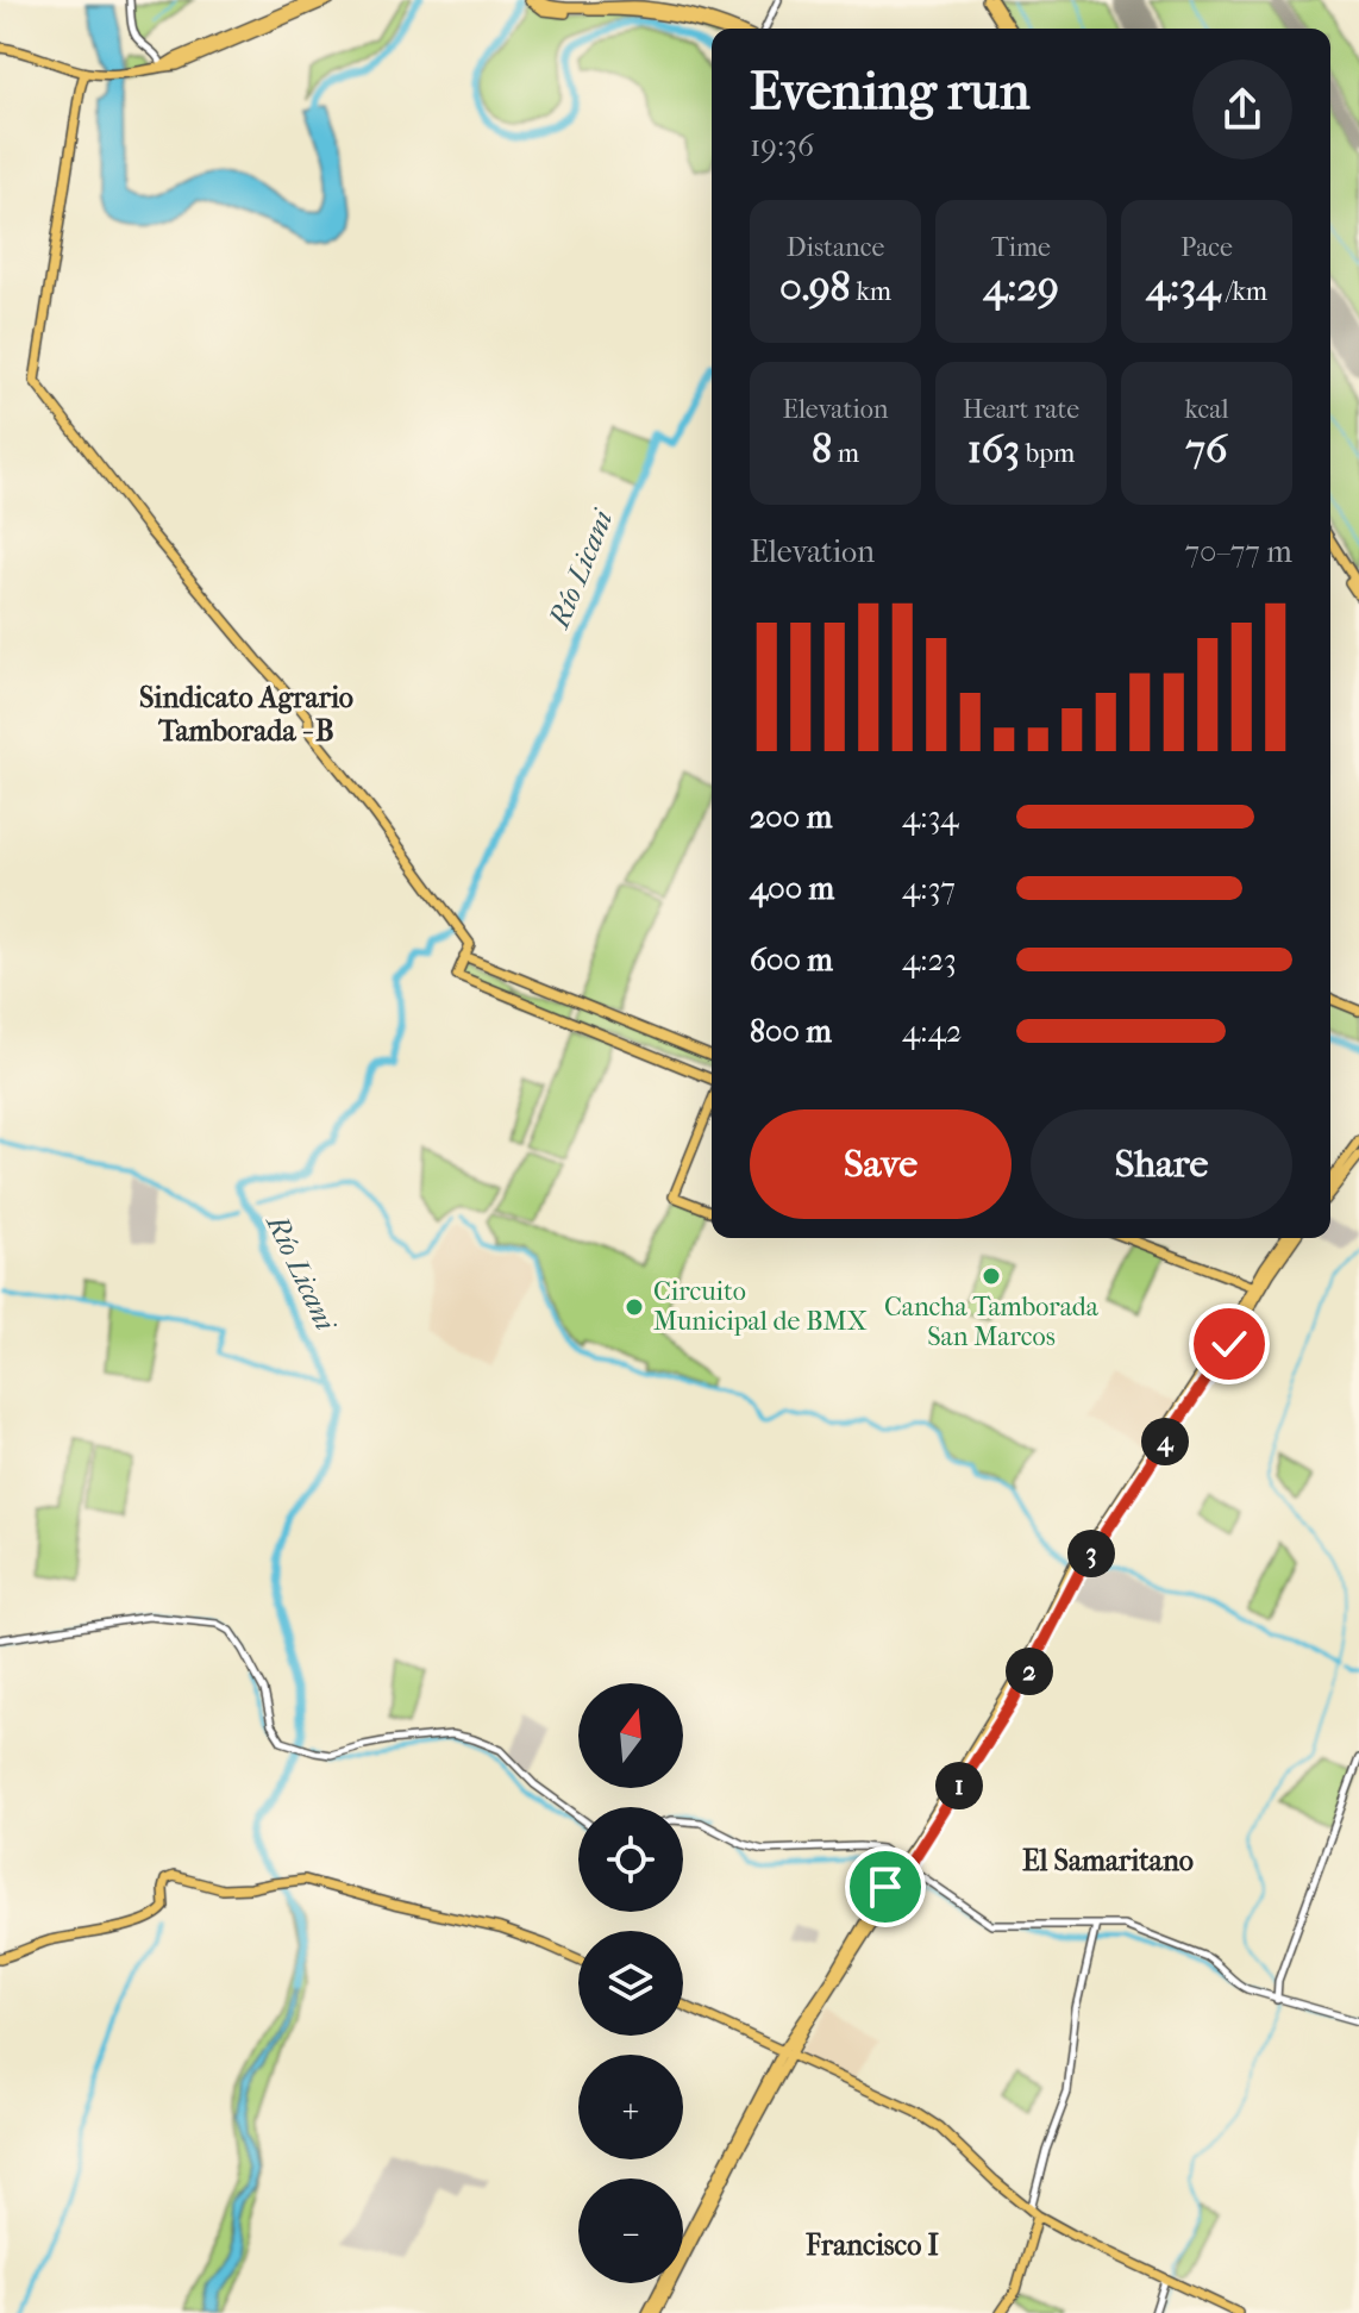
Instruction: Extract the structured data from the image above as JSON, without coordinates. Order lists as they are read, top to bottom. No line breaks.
{"districts":["Sindicato Agrario Tamborada - B","El Samaritano","Francisco I"],"water":["Río Licani"],"places":["Cancha Tamborada San Marcos","Circuito Municipal de BMX"],"north":"top","page":{"heading":["Evening run","19:36"],"stats":[["Distance","0.98 km"],["Time","4:29"],["Pace","4:34 /km"],["Elevation","8 m"],["Heart rate","163 bpm"],["kcal","76"]],"chart":["Elevation","70–77 m"],"list":[{"name":"200 m","note":"4:34"},{"name":"400 m","note":"4:37"},{"name":"600 m","note":"4:23"},{"name":"800 m","note":"4:42"}],"buttons":["Save","Share"],"pins":["4","3","2","1"],"map_buttons":["+","−"]}}
